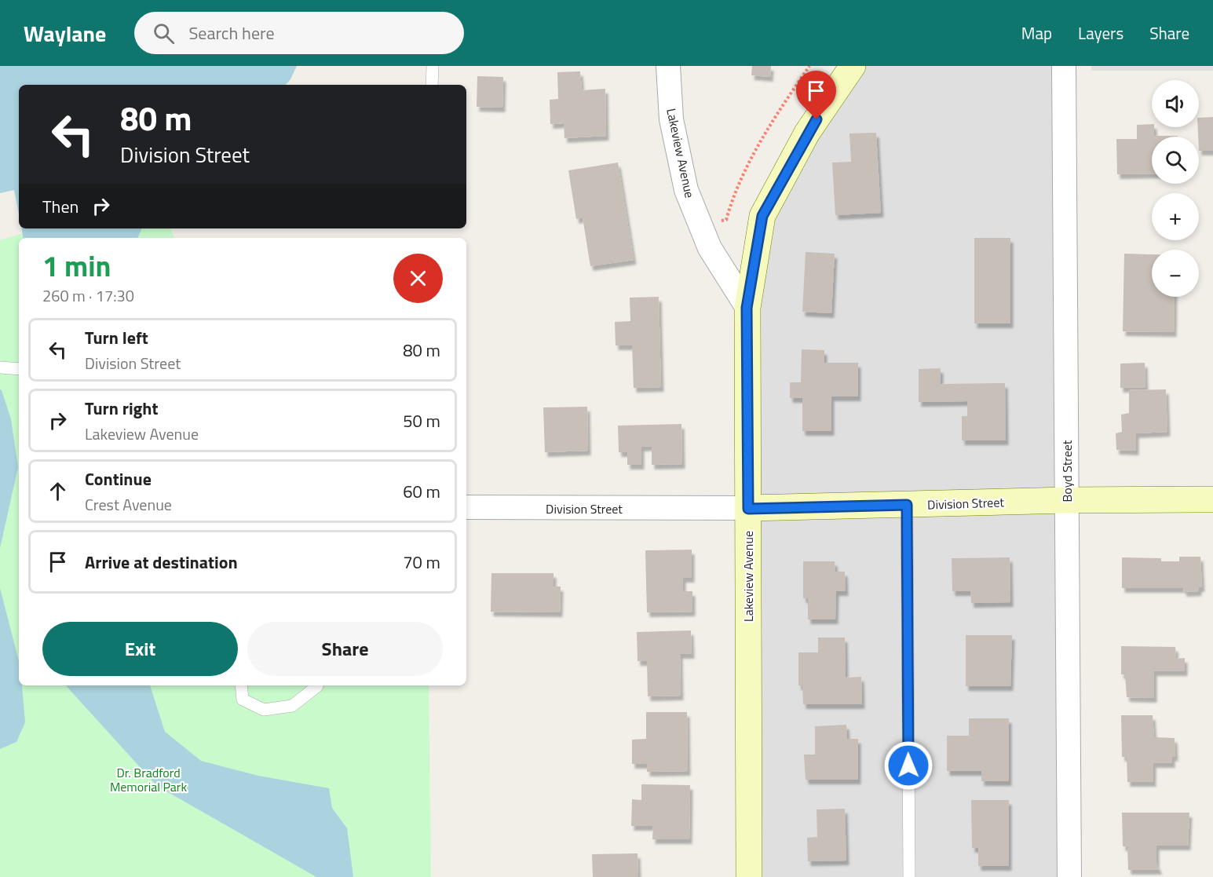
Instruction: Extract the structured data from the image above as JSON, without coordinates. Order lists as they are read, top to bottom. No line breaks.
{"streets":{"street":["Lakeview Avenue","Boyd Street","Division Street"]},"crossings":[["Lakeview Avenue","Division Street"],["Boyd Street","Division Street"]],"parks":["Dr. Bradford Memorial Park"],"page":{"header":"Waylane","search":"Search here","nav":["Map","Layers","Share"],"map_buttons":["+","−"],"turn":["80 m","Division Street"],"then":"Then","heading":["1 min","260 m · 17:30"],"list":[{"name":"Turn left","note":"Division Street","value":"80 m"},{"name":"Turn right","note":"Lakeview Avenue","value":"50 m"},{"name":"Continue","note":"Crest Avenue","value":"60 m"},{"name":"Arrive at destination","value":"70 m"}],"buttons":["Exit","Share"]}}
